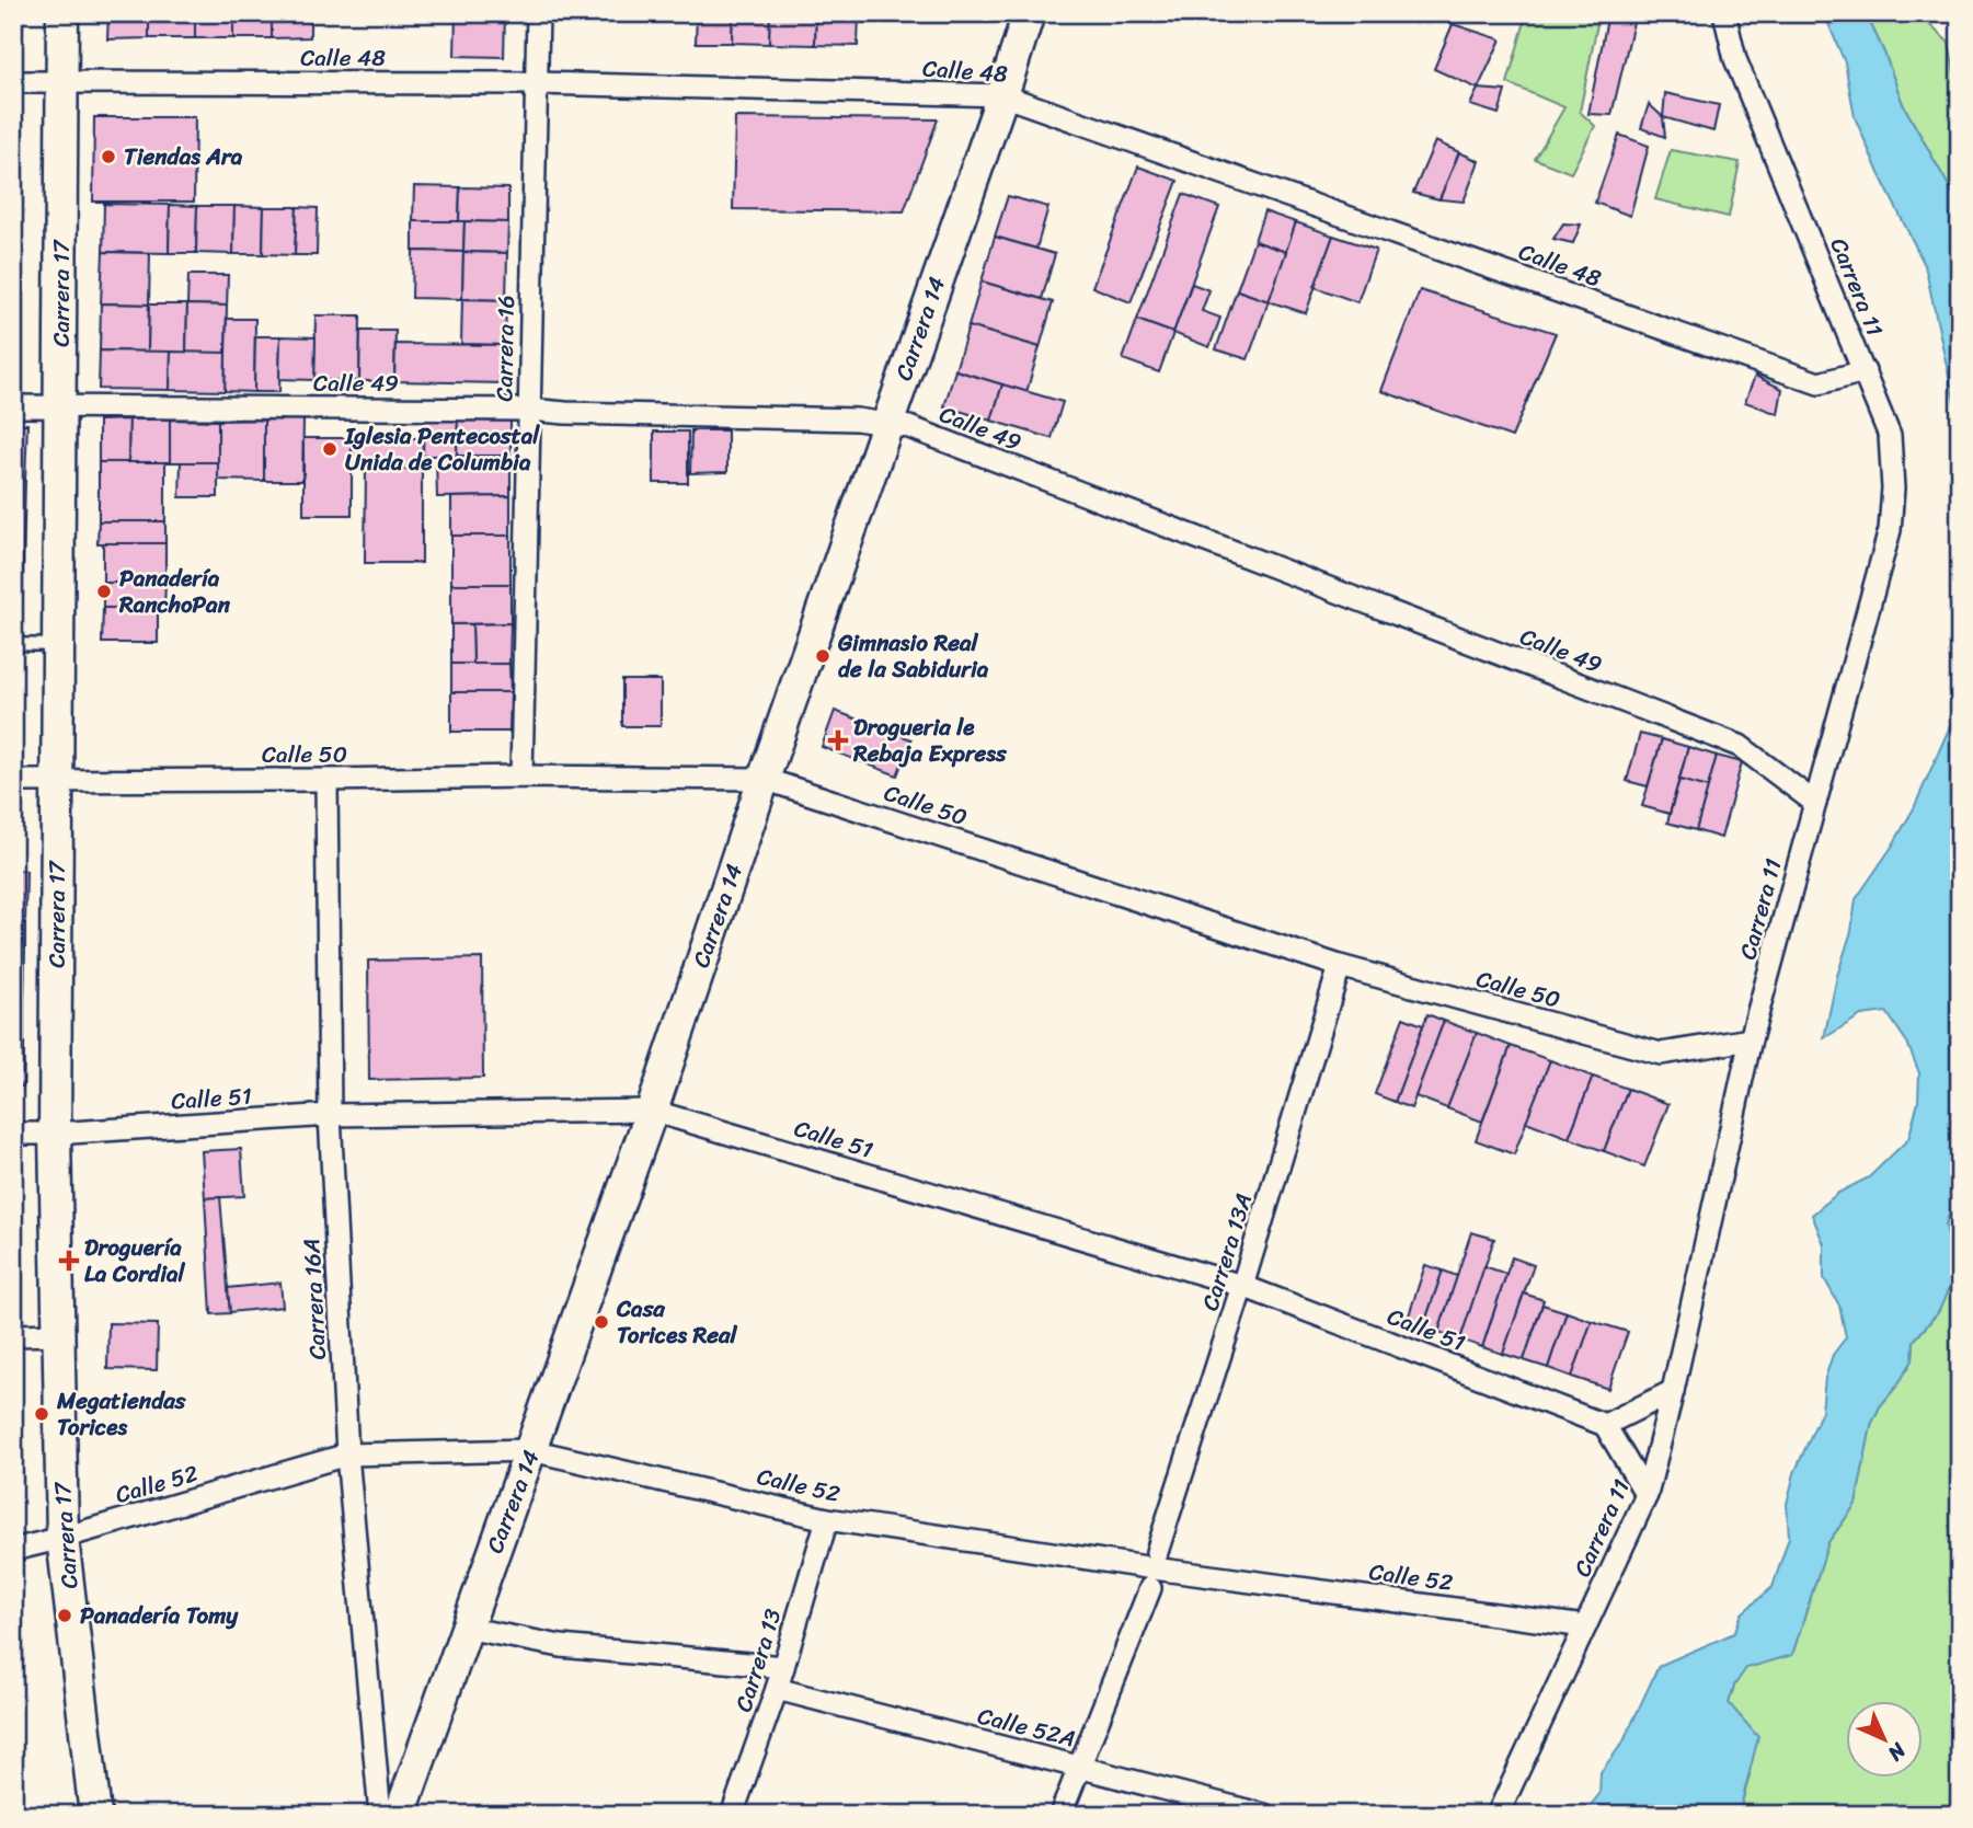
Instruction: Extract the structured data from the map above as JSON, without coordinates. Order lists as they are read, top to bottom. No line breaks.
{"streets":{"main road":["Carrera 17","Carrera 14"],"street":["Calle 48","Carrera 11","Carrera 16","Calle 49","Calle 50","Calle 51","Carrera 13A","Carrera 16A","Calle 52","Carrera 13","Calle 52A"]},"crossings":[["Calle 48","Carrera 11"],["Calle 48","Carrera 17"],["Calle 48","Carrera 14"],["Calle 48","Carrera 16"],["Carrera 11","Calle 49"],["Carrera 11","Calle 50"],["Carrera 11","Calle 52"],["Carrera 17","Calle 49"],["Carrera 17","Calle 50"],["Carrera 17","Calle 51"],["Carrera 17","Calle 52"],["Carrera 14","Calle 49"],["Carrera 14","Calle 50"],["Carrera 14","Calle 51"],["Carrera 14","Calle 52"],["Carrera 16","Calle 49"],["Carrera 16","Calle 50"],["Calle 50","Carrera 13A"],["Calle 50","Carrera 16A"],["Calle 51","Carrera 13A"],["Calle 51","Carrera 16A"],["Carrera 16A","Calle 52"],["Calle 52","Carrera 13"],["Carrera 13","Calle 52A"]],"places":{"other":["Tiendas Ara","Iglesia Pentecostal Unida de Columbia","Panadería RanchoPan","Gimnasio Real de la Sabiduria","Casa Torices Real","Megatiendas Torices","Panadería Tomy"],"health":["Drogueria le Rebaja Express","Droguería La Cordial"]},"north":"bottom right"}
